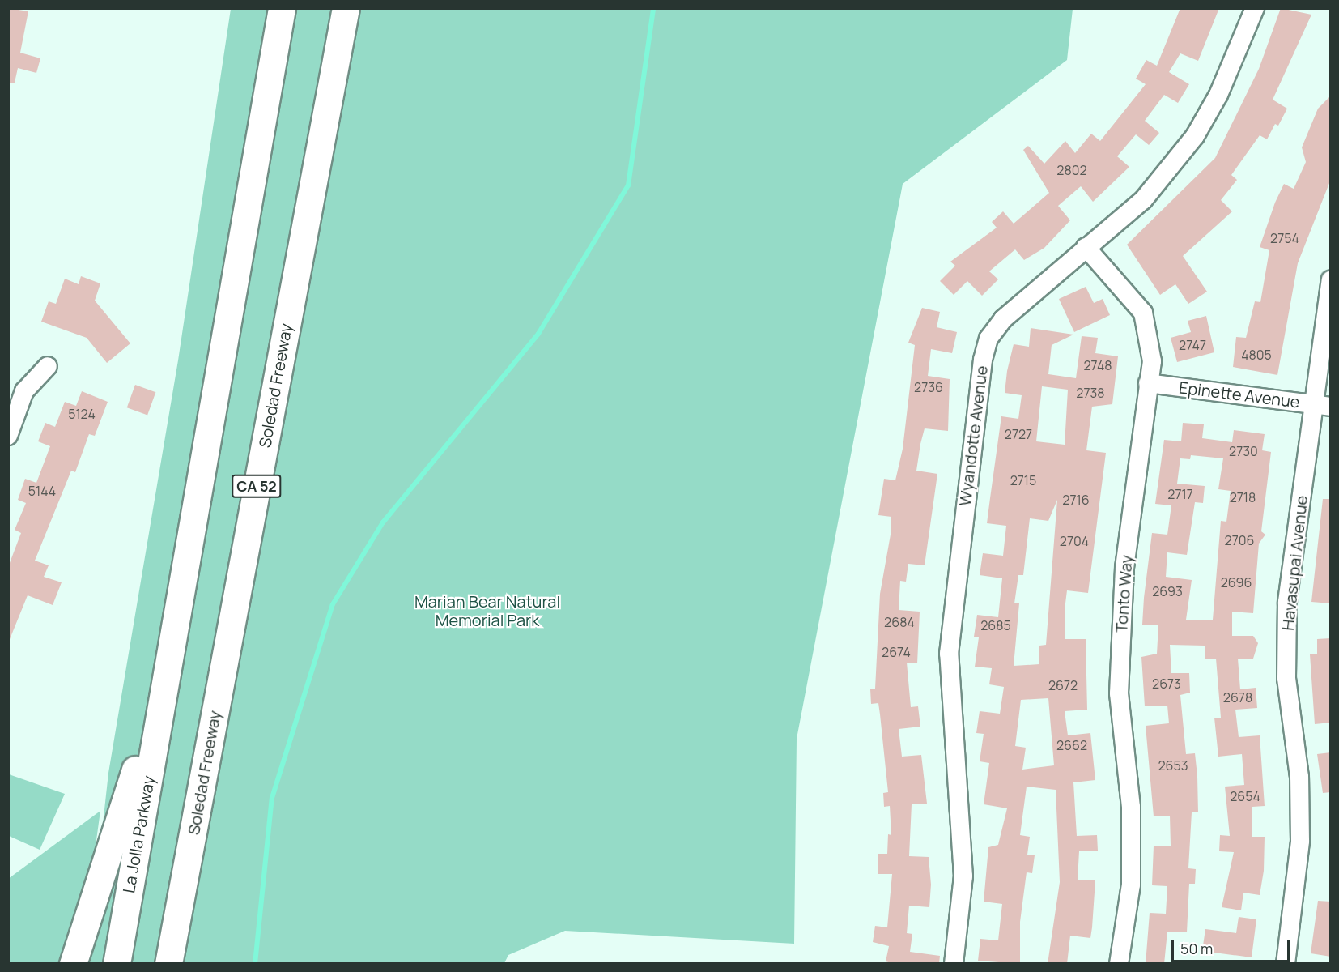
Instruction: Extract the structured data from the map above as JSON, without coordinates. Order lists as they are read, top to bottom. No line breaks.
{"streets":{"highway":["Soledad Freeway","CA 52","La Jolla Parkway"],"street":["Epinette Avenue","Wyandotte Avenue","Havasupai Avenue","Tonto Way"]},"crossings":[["Epinette Avenue","Havasupai Avenue"],["Epinette Avenue","Tonto Way"],["Wyandotte Avenue","Tonto Way"]],"parks":["Marian Bear Natural Memorial Park"],"house_numbers":["2802","2754","2747","4805","2748","2736","2738","5124","2727","2730","2715","5144","2717","2718","2716","2706","2704","2696","2693","2684","2685","2674","2673","2672","2678","2662","2653","2654"],"scale_bar":"50 m"}
